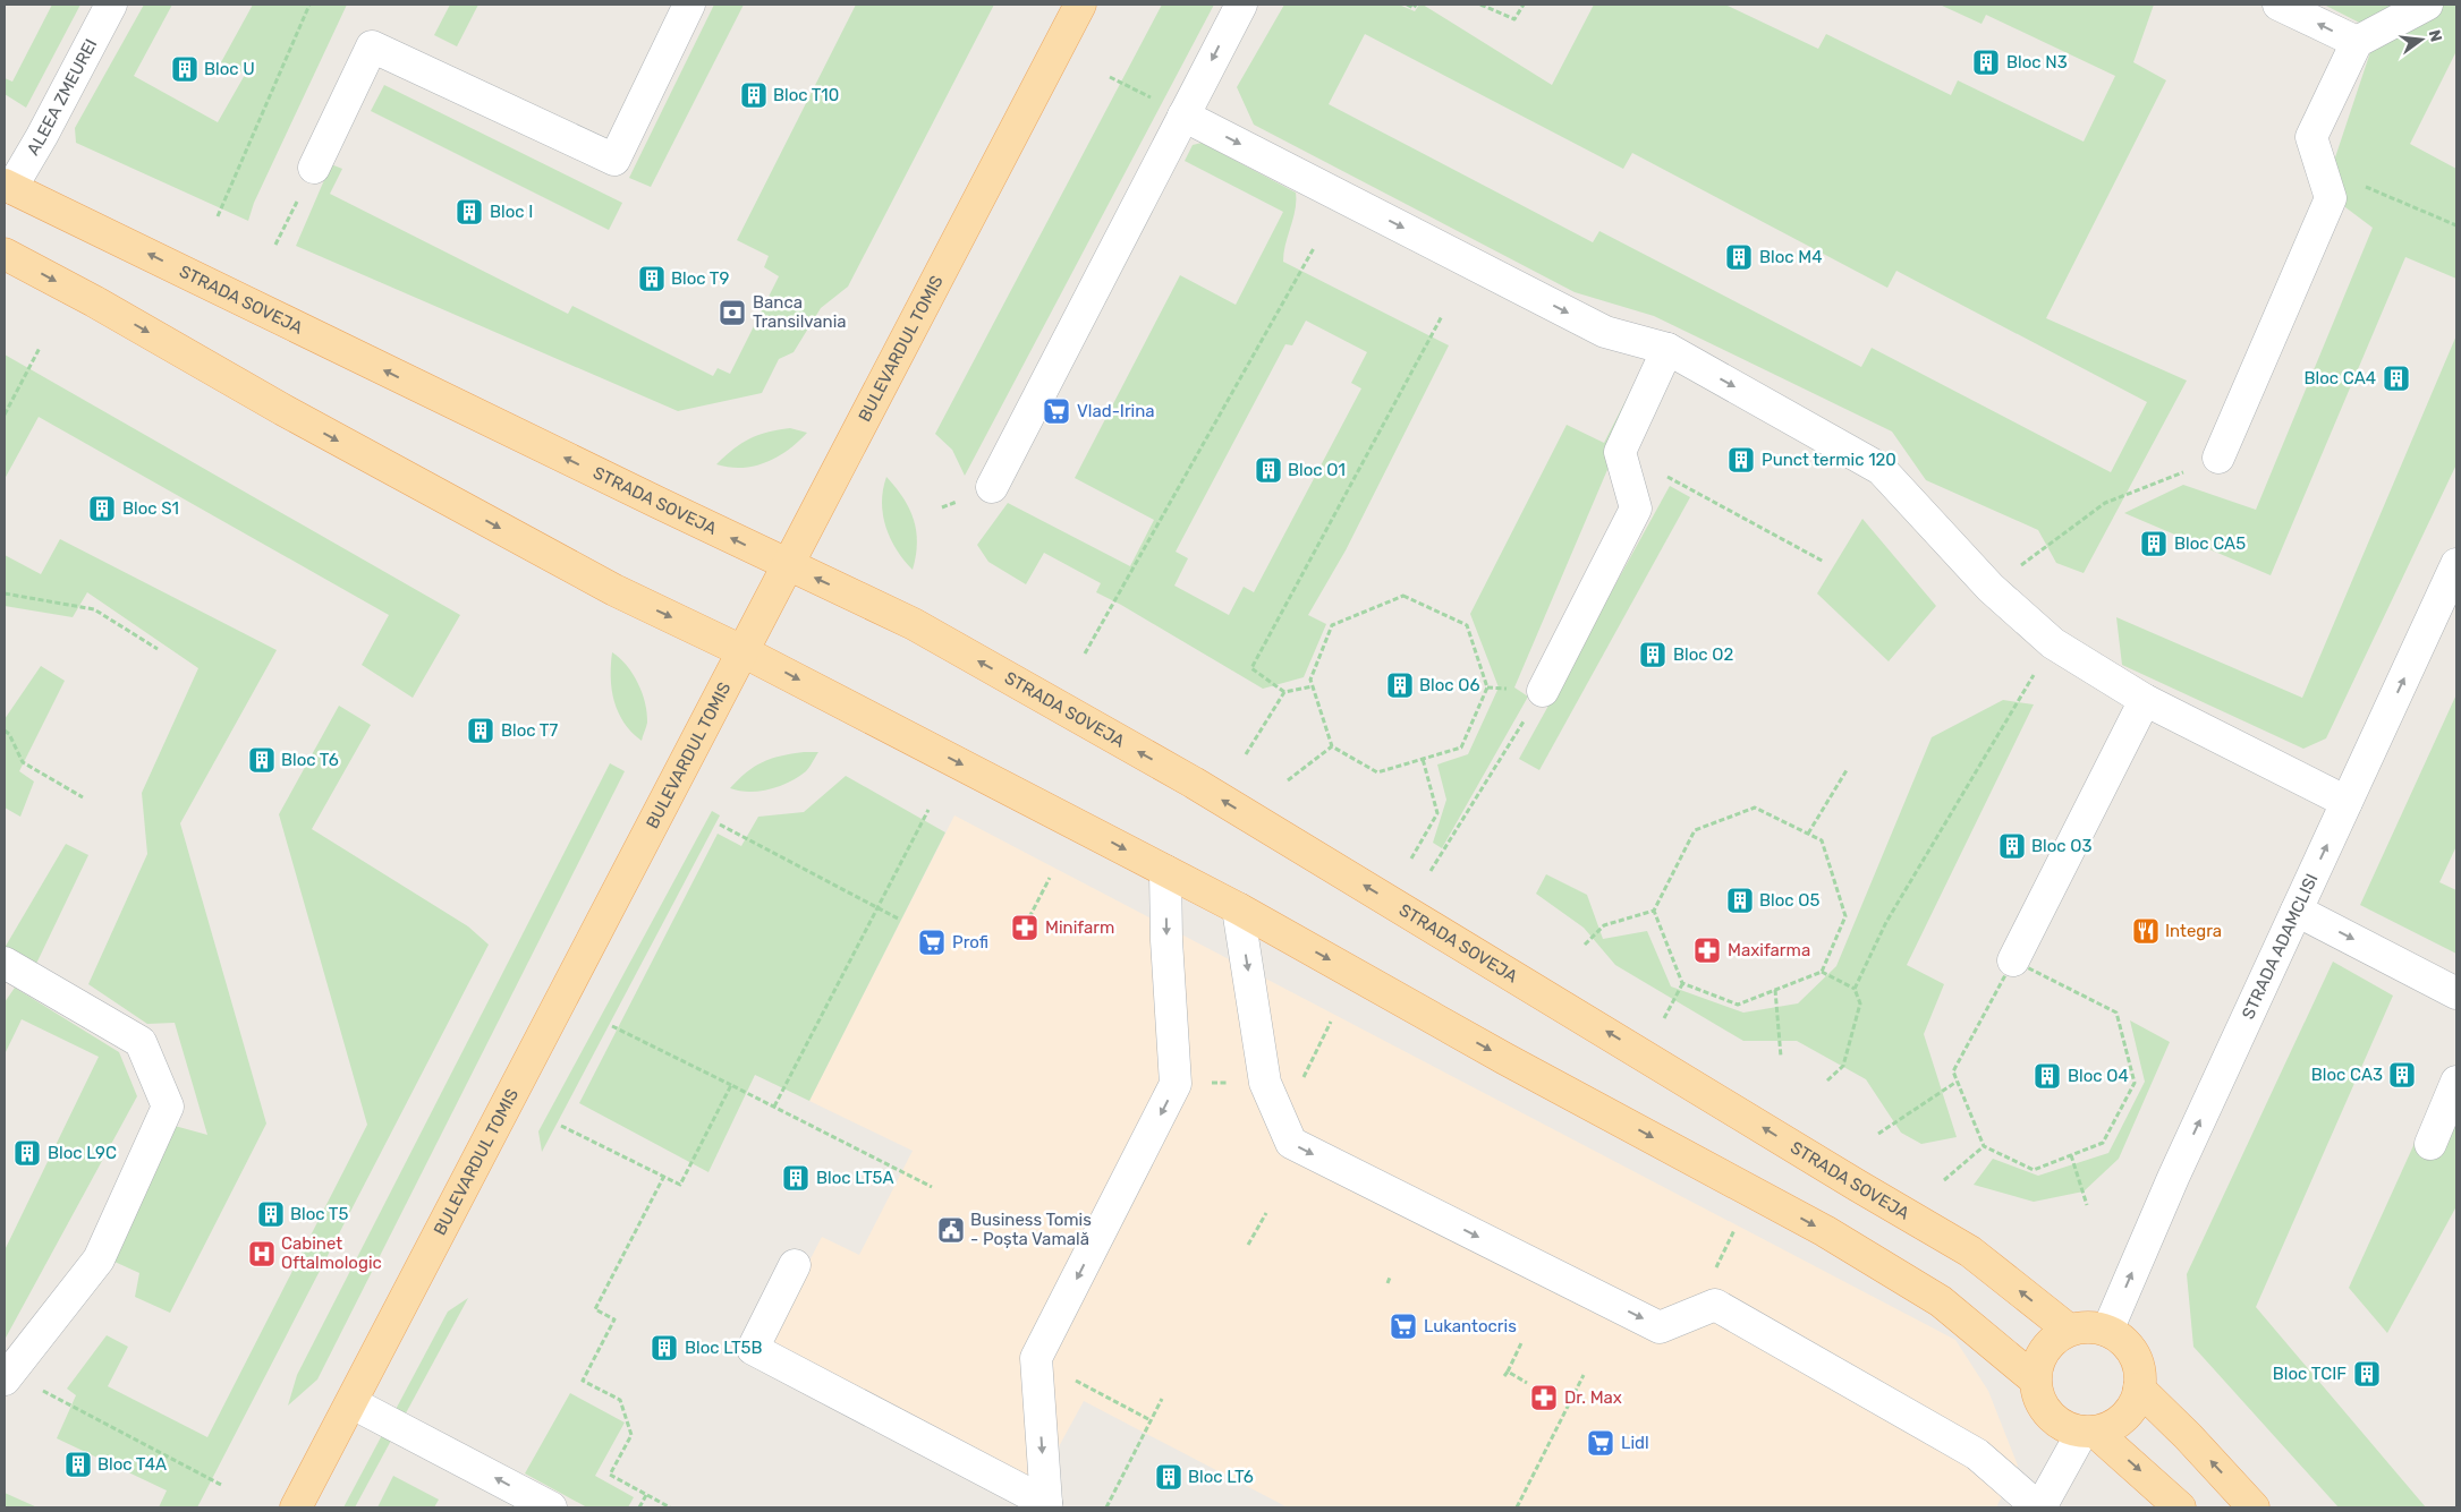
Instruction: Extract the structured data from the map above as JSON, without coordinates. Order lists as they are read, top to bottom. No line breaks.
{"streets":{"main road":["STRADA SOVEJA","BULEVARDUL TOMIS"],"street":["ALEEA ZMEUREI","STRADA ADAMCLISI"]},"crossings":[["ALEEA ZMEUREI","STRADA SOVEJA"],["STRADA SOVEJA","BULEVARDUL TOMIS"],["STRADA SOVEJA","STRADA ADAMCLISI"]],"places":{"building":["Bloc N3","Bloc U","Bloc T10","Bloc I","Bloc M4","Bloc T9","Bloc CA4","Punct termic 120","Bloc O1","Bloc S1","Bloc CA5","Bloc O2","Bloc O6","Bloc T7","Bloc T6","Bloc O3","Bloc O5","Bloc CA3","Bloc O4","Bloc L9C","Bloc LT5A","Bloc T5","Bloc LT5B","Bloc TCIF","Bloc T4A","Bloc LT6"],"bank":["Banca Transilvania"],"supermarket":["Vlad-Irina","Profi","Lukantocris","Lidl"],"pharmacy":["Minifarm","Maxifarma","Dr. Max"],"restaurant":["Integra"],"public building":["Business Tomis - Poșta Vamală"],"hospital":["Cabinet Oftalmologic"]},"north":"right"}
